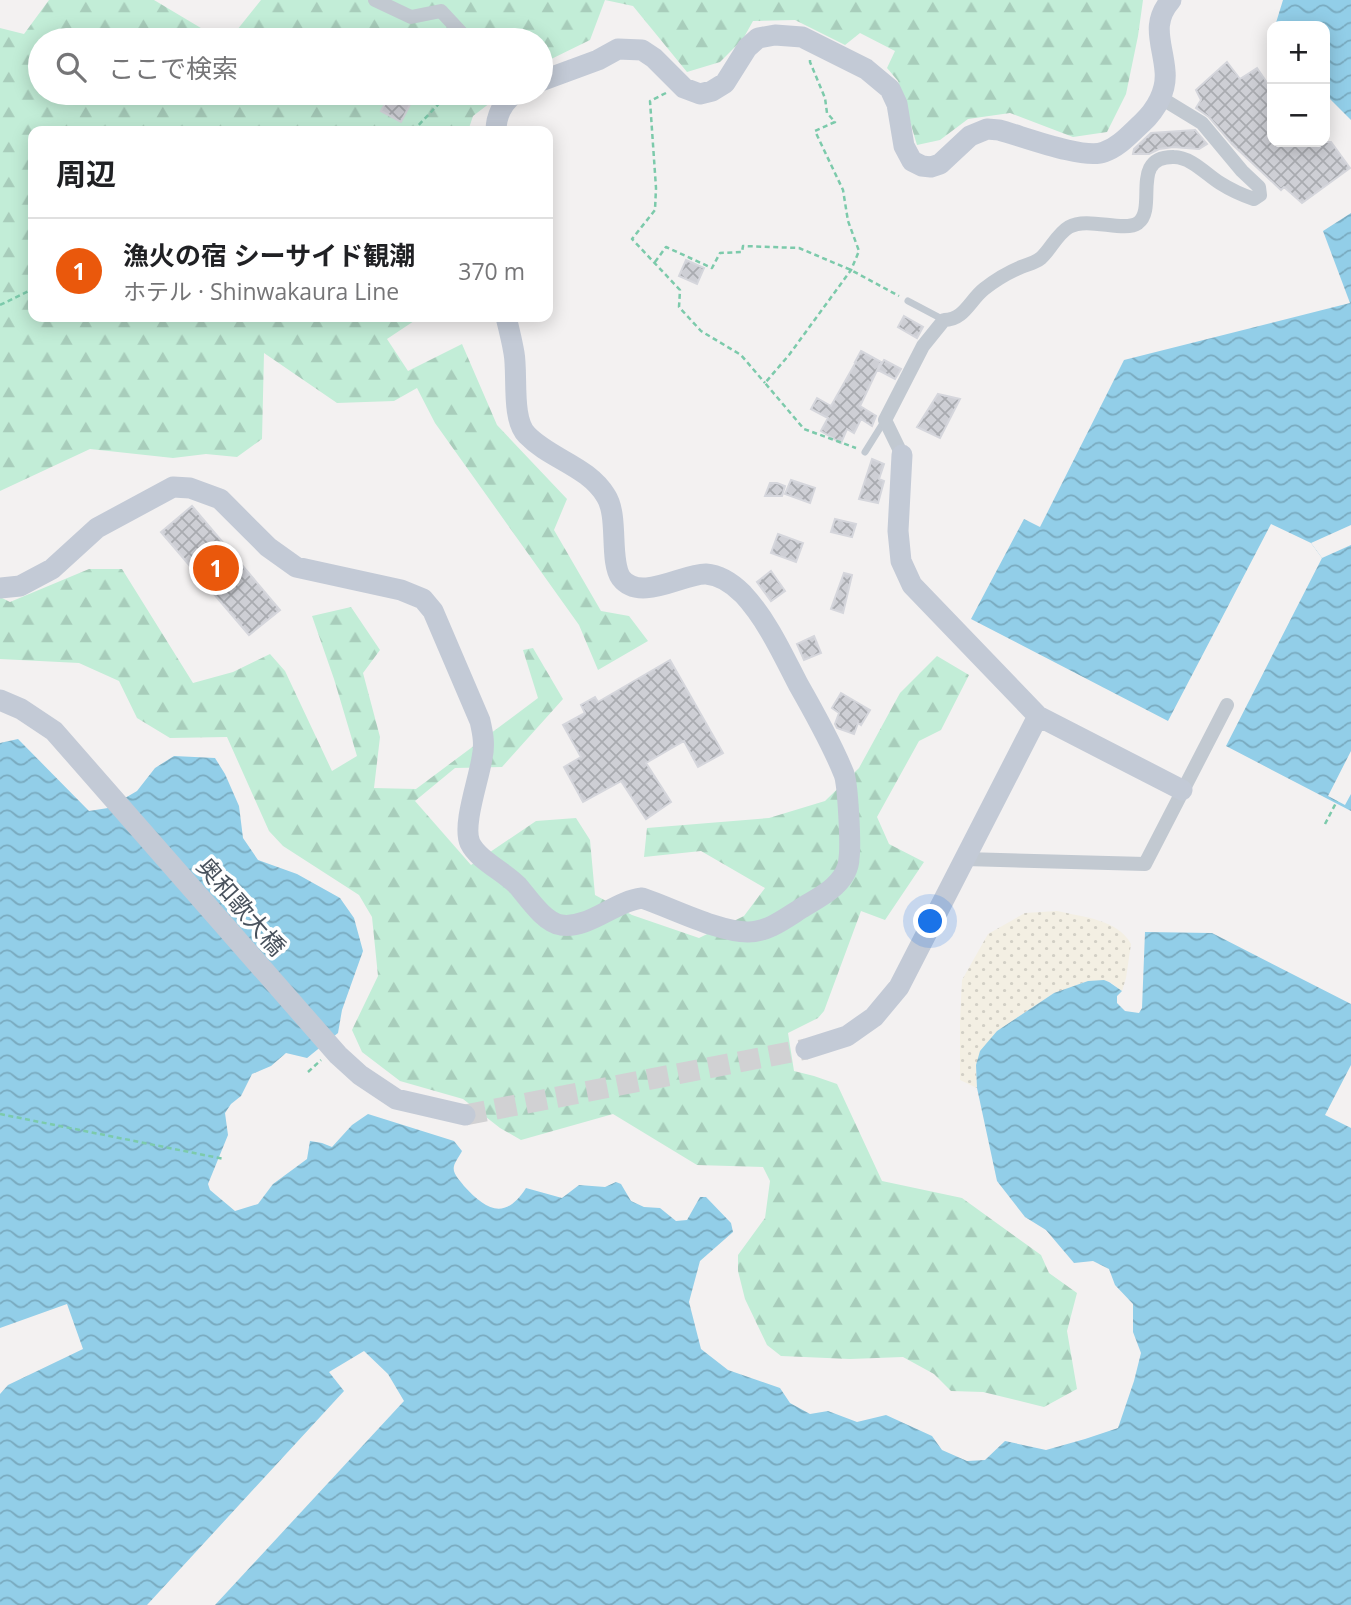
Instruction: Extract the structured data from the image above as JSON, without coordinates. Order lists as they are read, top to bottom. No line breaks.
{"streets":{"main road":["奥和歌大橋"]},"page":{"map_buttons":["+","−"],"search":"ここで検索","heading":"周辺","list":[{"mark":"1","name":"漁火の宿 シーサイド観潮","note":"ホテル · Shinwakaura Line","value":"370 m"}],"pins":"1"}}
